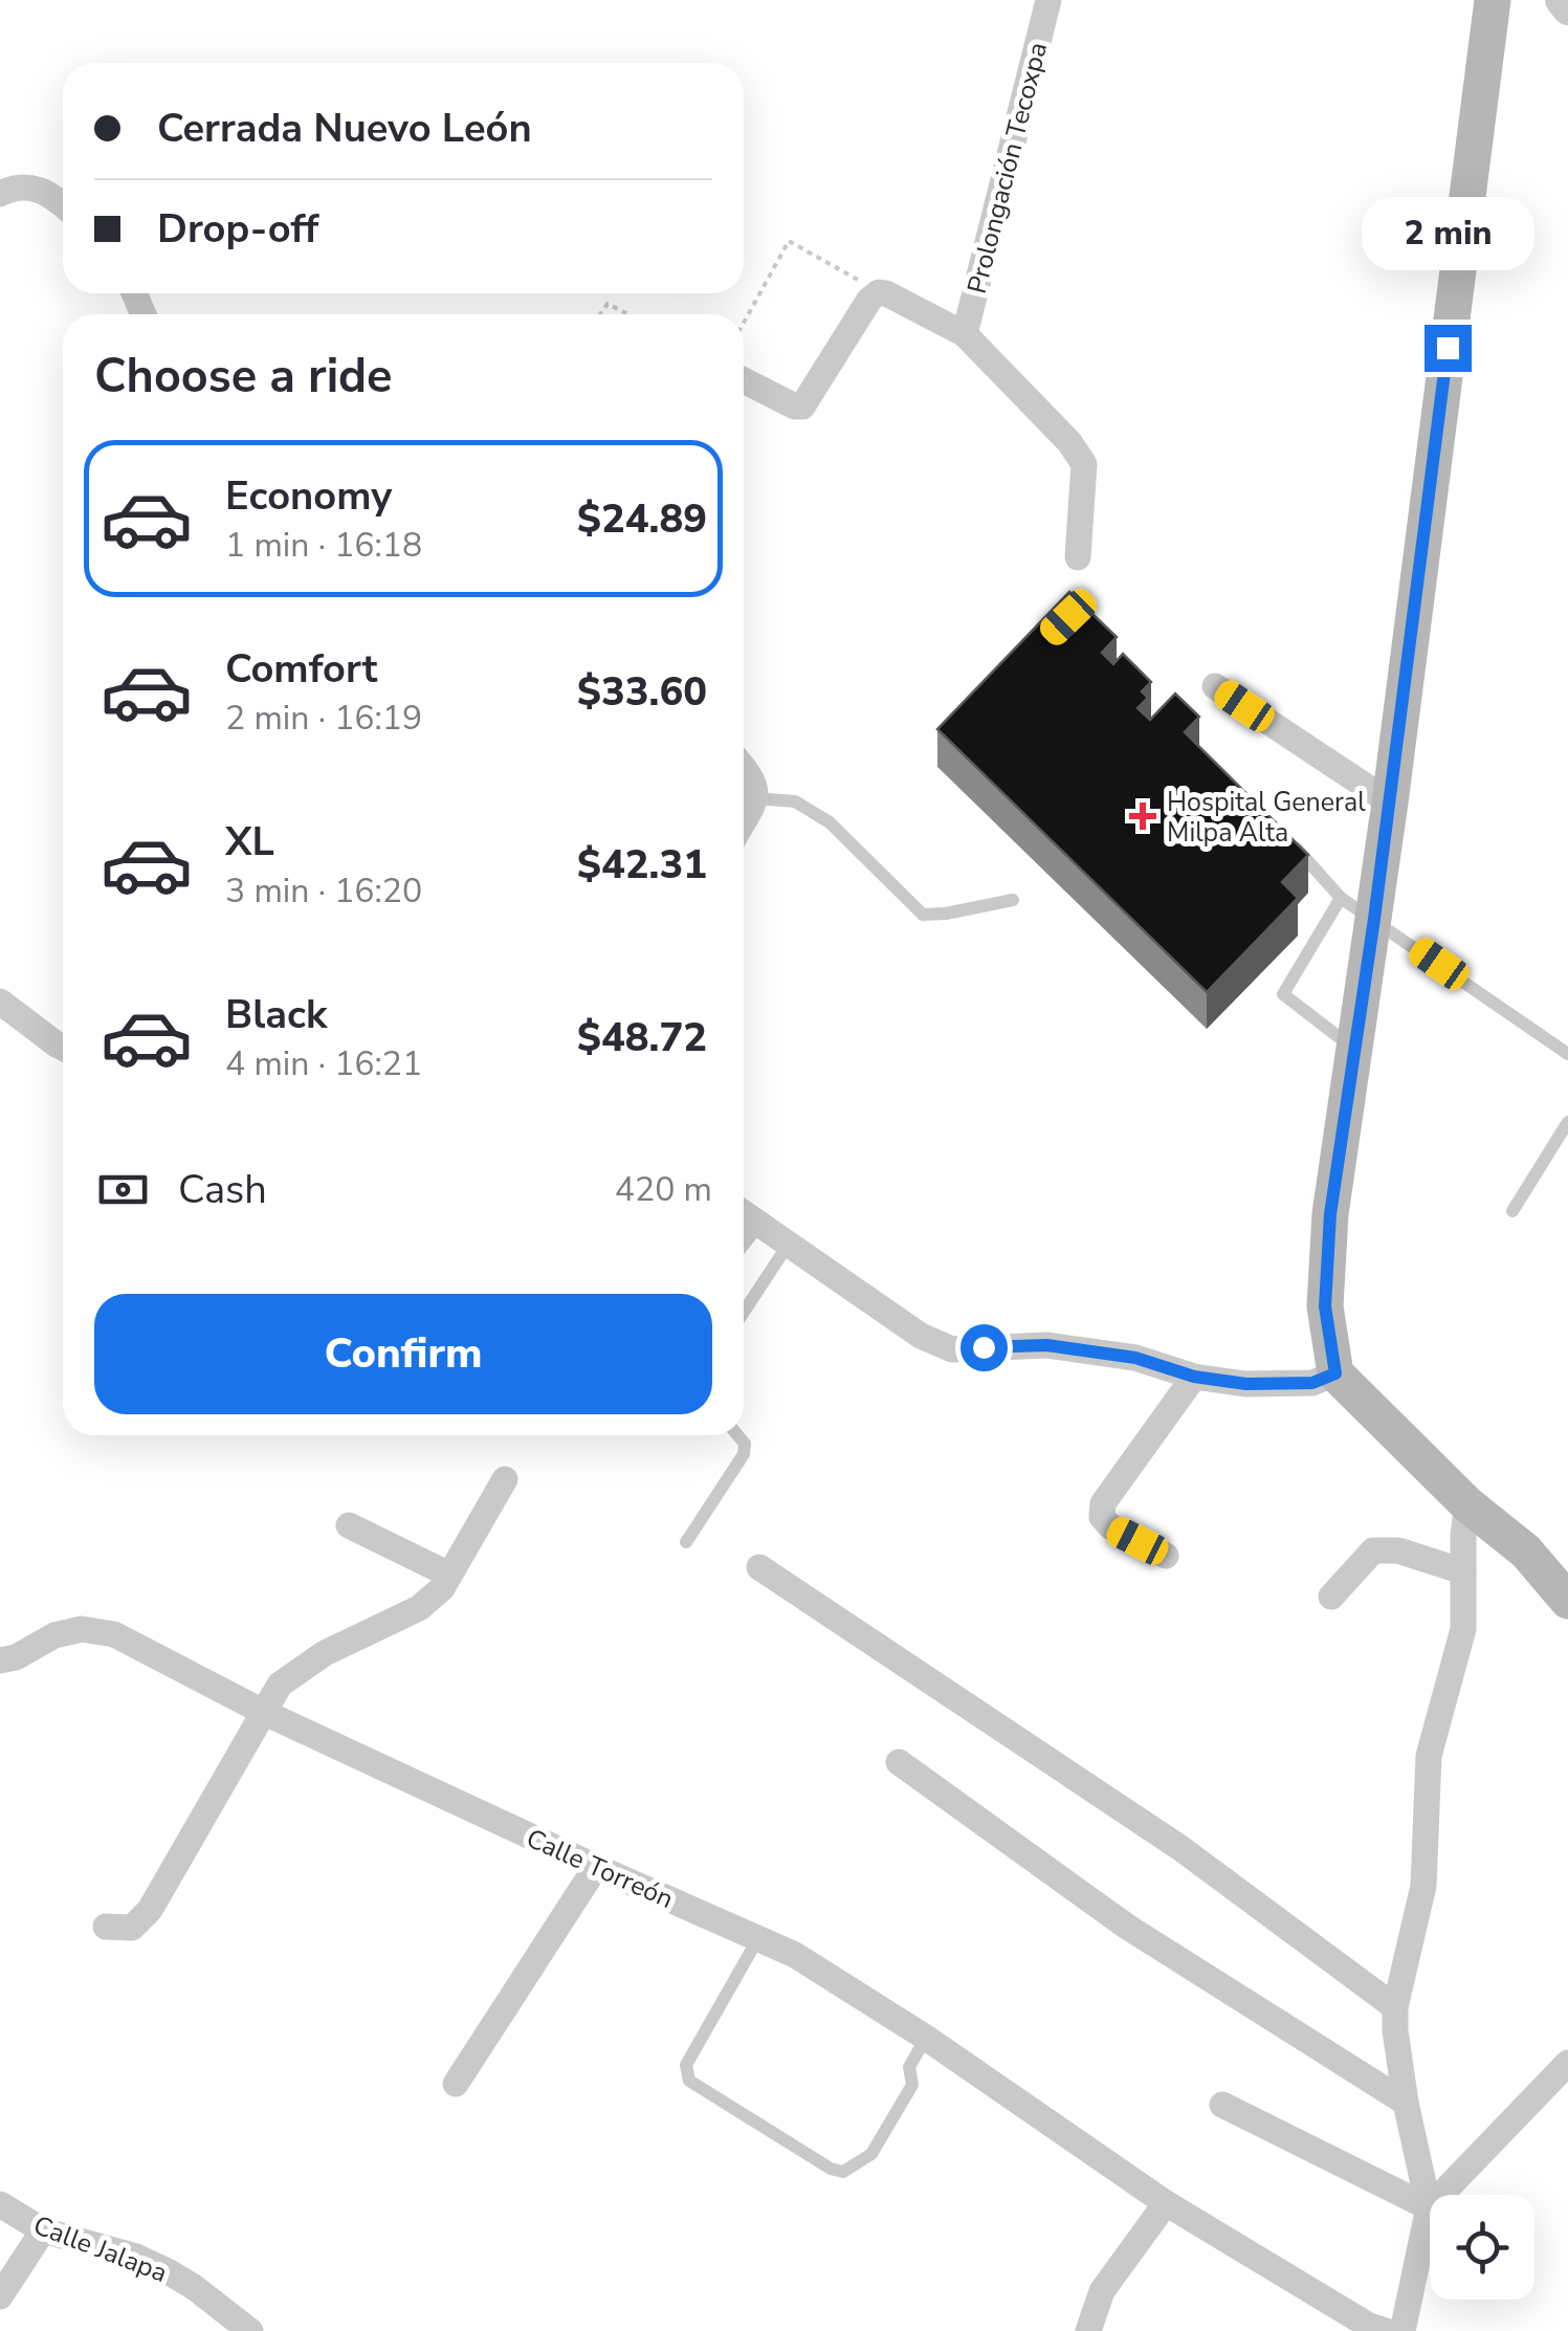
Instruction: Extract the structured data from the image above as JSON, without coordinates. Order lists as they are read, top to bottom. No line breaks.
{"streets":{"street":["Prolongación Tecoxpa","Calle Torreón","Calle Jalapa"]},"places":{"health":["Hospital General Milpa Alta"]},"page":{"banner":["Cerrada Nuevo León","Drop-off"],"bubble":"2 min","heading":"Choose a ride","list":[{"name":"Economy","note":"1 min · 16:18","value":"$24.89"},{"name":"Comfort","note":"2 min · 16:19","value":"$33.60"},{"name":"XL","note":"3 min · 16:20","value":"$42.31"},{"name":"Black","note":"4 min · 16:21","value":"$48.72"}],"pay":["Cash","420 m"],"buttons":"Confirm"}}
